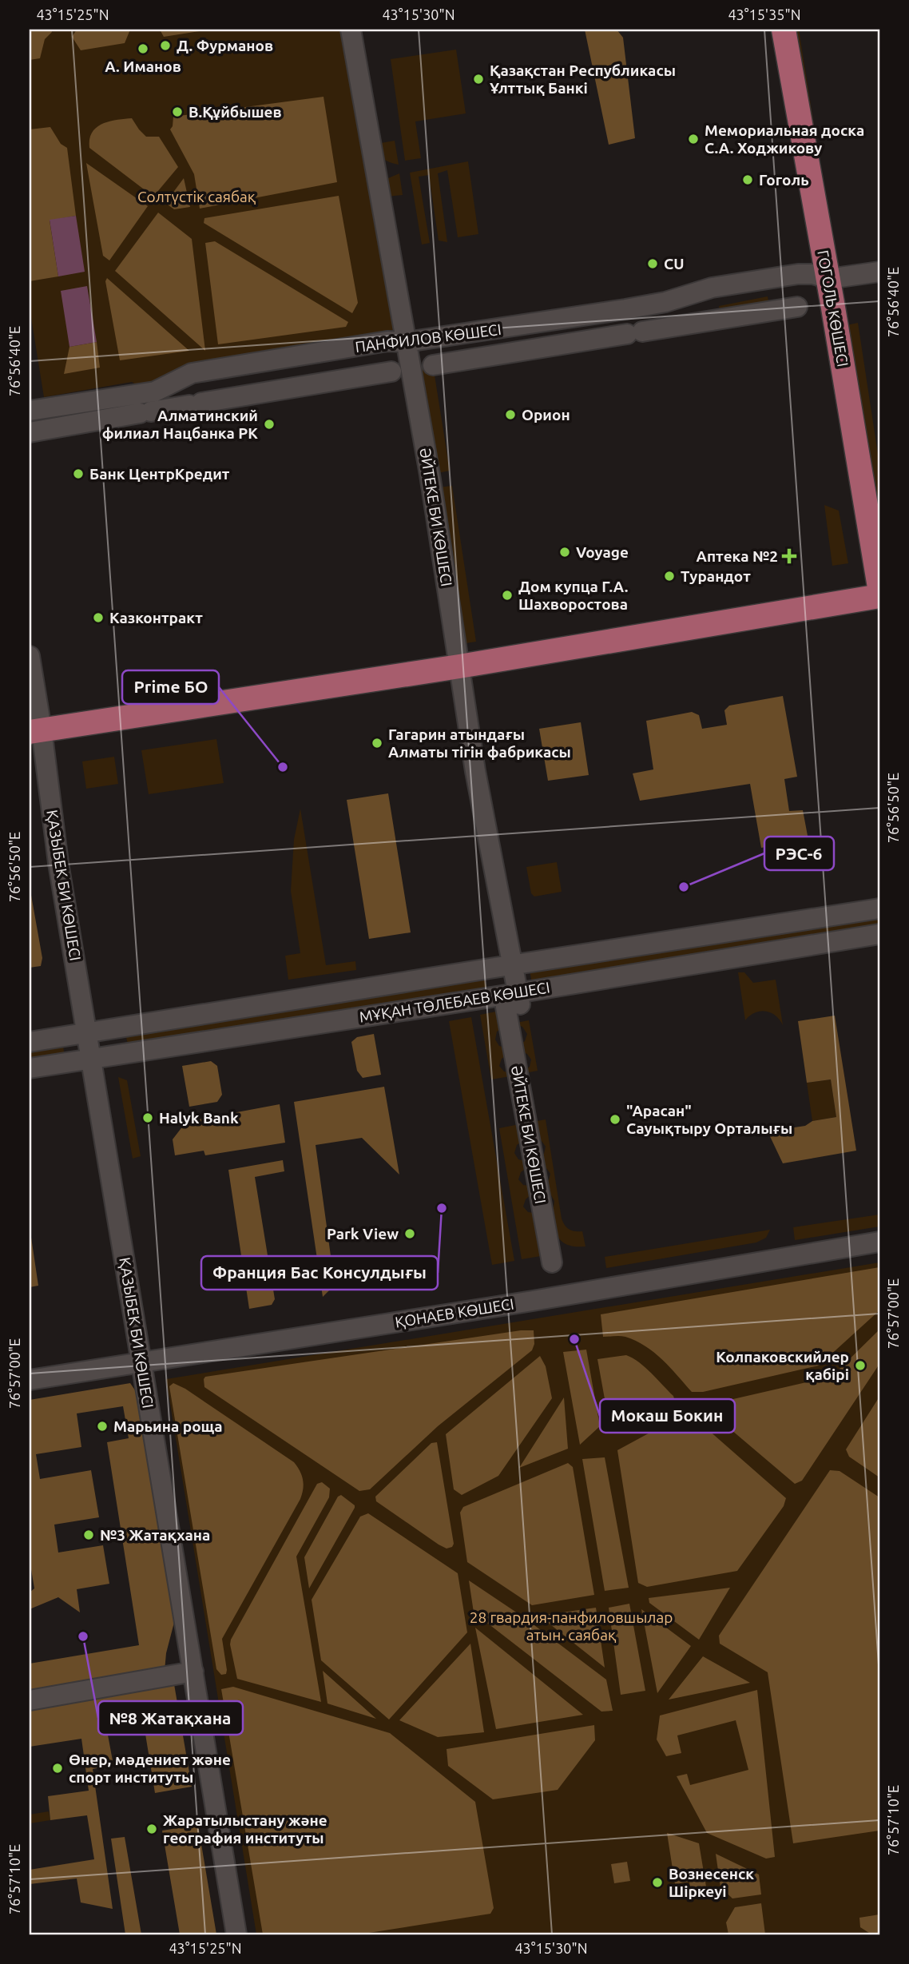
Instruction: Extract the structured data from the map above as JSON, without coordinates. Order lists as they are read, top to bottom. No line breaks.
{"streets":{"main road":["ГОГОЛЬ КӨШЕСІ"],"street":["ПАНФИЛОВ КӨШЕСІ","ӘЙТЕКЕ БИ КӨШЕСІ","ҚАЗЫБЕК БИ КӨШЕСІ","МҰҚАН ТӨЛЕБАЕВ КӨШЕСІ","ҚОНАЕВ КӨШЕСІ"]},"crossings":[["ГОГОЛЬ КӨШЕСІ","ПАНФИЛОВ КӨШЕСІ"],["ПАНФИЛОВ КӨШЕСІ","ӘЙТЕКЕ БИ КӨШЕСІ"],["ӘЙТЕКЕ БИ КӨШЕСІ","МҰҚАН ТӨЛЕБАЕВ КӨШЕСІ"],["ҚАЗЫБЕК БИ КӨШЕСІ","МҰҚАН ТӨЛЕБАЕВ КӨШЕСІ"],["ҚАЗЫБЕК БИ КӨШЕСІ","ҚОНАЕВ КӨШЕСІ"]],"parks":["Солтүстік саябақ","28 гвардия-панфиловшылар атын. саябақ"],"places":{"other":["Д. Фурманов","А. Иманов","Қазақстан Республикасы Ұлттық Банкі","В.Құйбышев","Мемориальная доска С.А. Ходжикову","Гоголь","CU","Орион","Алматинский филиал Нацбанка РК","Банк ЦентрКредит","Voyage","Турандот","Дом купца Г.А. Шахворостова","Казконтракт","Гагарин атындағы Алматы тігін фабрикасы","Prime БО","РЭС-6","Halyk Bank","\"Арасан\" Сауықтыру Орталығы","Франция Бас Консулдығы","Park View","Мокаш Бокин","Колпаковскийлер қабірі","Марьина роща","№3 Жатақхана","№8 Жатақхана","Өнер, мәдениет және спорт институты","Жаратылыстану және география институты","Вознесенск Шіркеуі"],"health":["Аптека №2"]},"coordinates":["43°15'25\"N","43°15'30\"N","43°15'35\"N","76°56'40\"E","76°56'50\"E","76°57'00\"E","76°57'10\"E"]}
